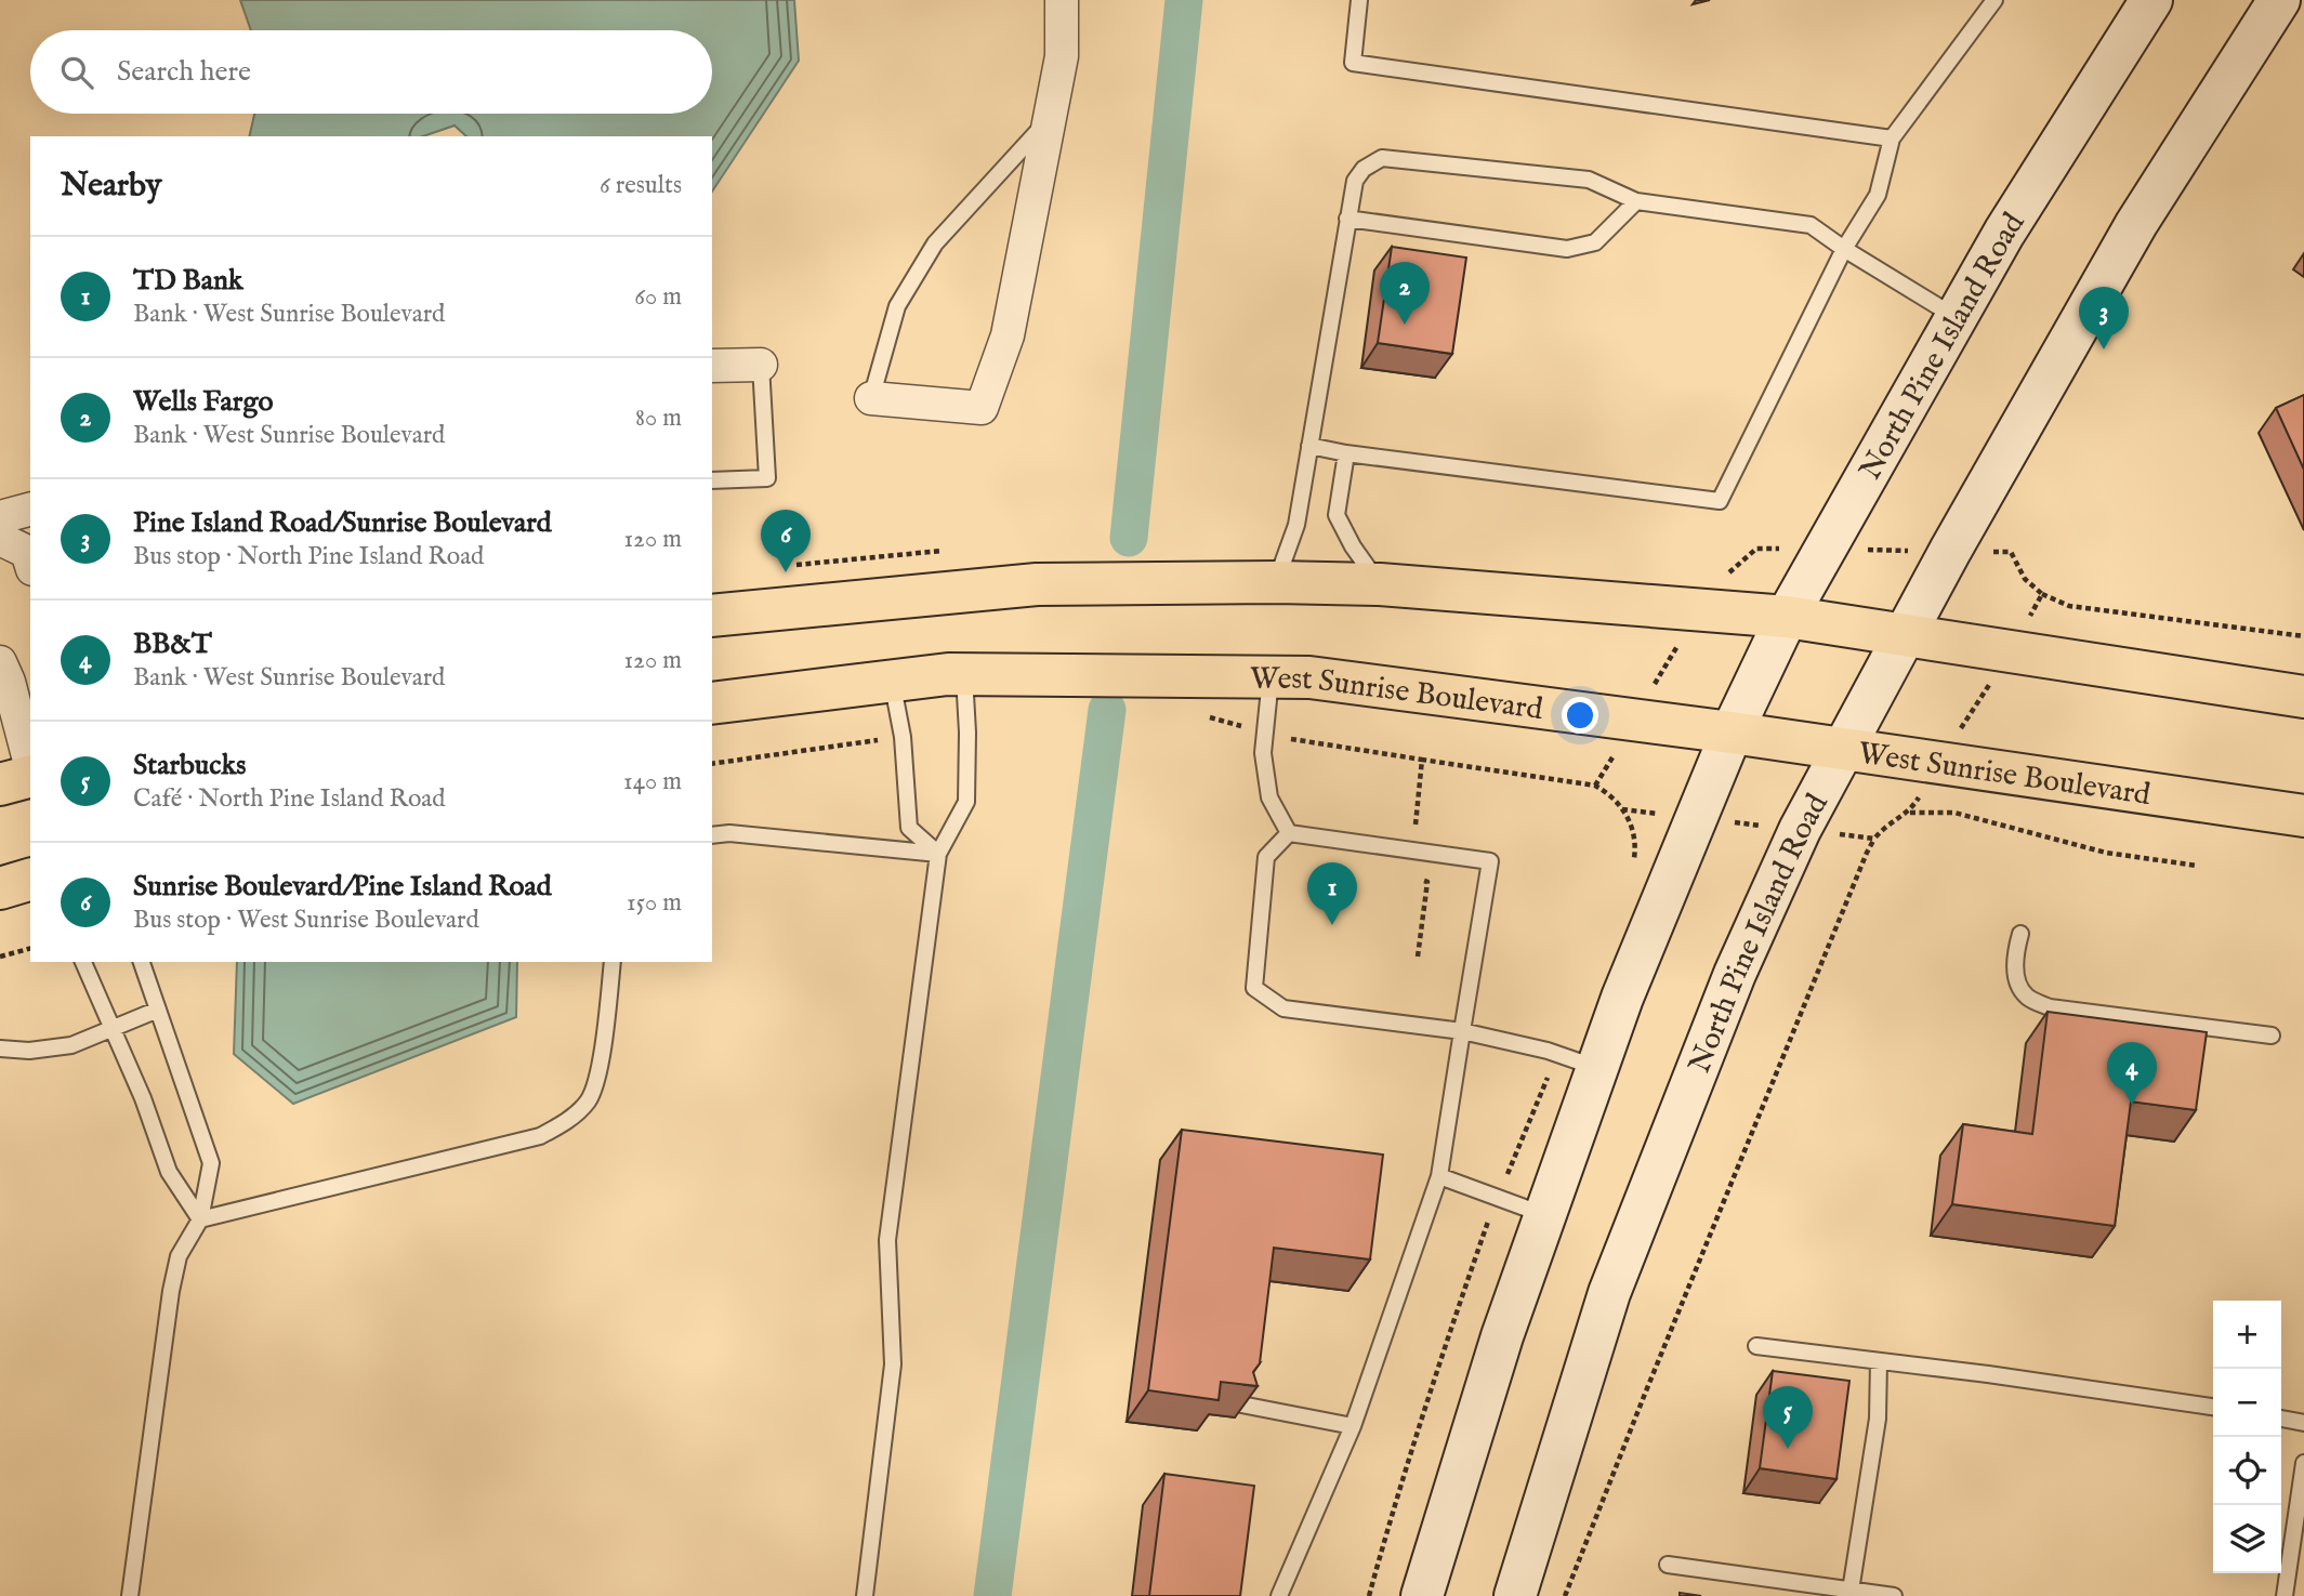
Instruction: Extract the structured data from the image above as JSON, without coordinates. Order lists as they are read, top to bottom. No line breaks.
{"streets":{"highway":["West Sunrise Boulevard"],"main road":["North Pine Island Road"]},"crossings":[["North Pine Island Road","West Sunrise Boulevard"]],"page":{"search":"Search here","heading":["Nearby","6 results"],"list":[{"mark":"1","name":"TD Bank","note":"Bank · West Sunrise Boulevard","value":"60 m"},{"mark":"2","name":"Wells Fargo","note":"Bank · West Sunrise Boulevard","value":"80 m"},{"mark":"3","name":"Pine Island Road/Sunrise Boulevard","note":"Bus stop · North Pine Island Road","value":"120 m"},{"mark":"4","name":"BB&T","note":"Bank · West Sunrise Boulevard","value":"120 m"},{"mark":"5","name":"Starbucks","note":"Café · North Pine Island Road","value":"140 m"},{"mark":"6","name":"Sunrise Boulevard/Pine Island Road","note":"Bus stop · West Sunrise Boulevard","value":"150 m"}],"pins":["2","3","6","1","4","5"],"map_buttons":["+","−"]}}
